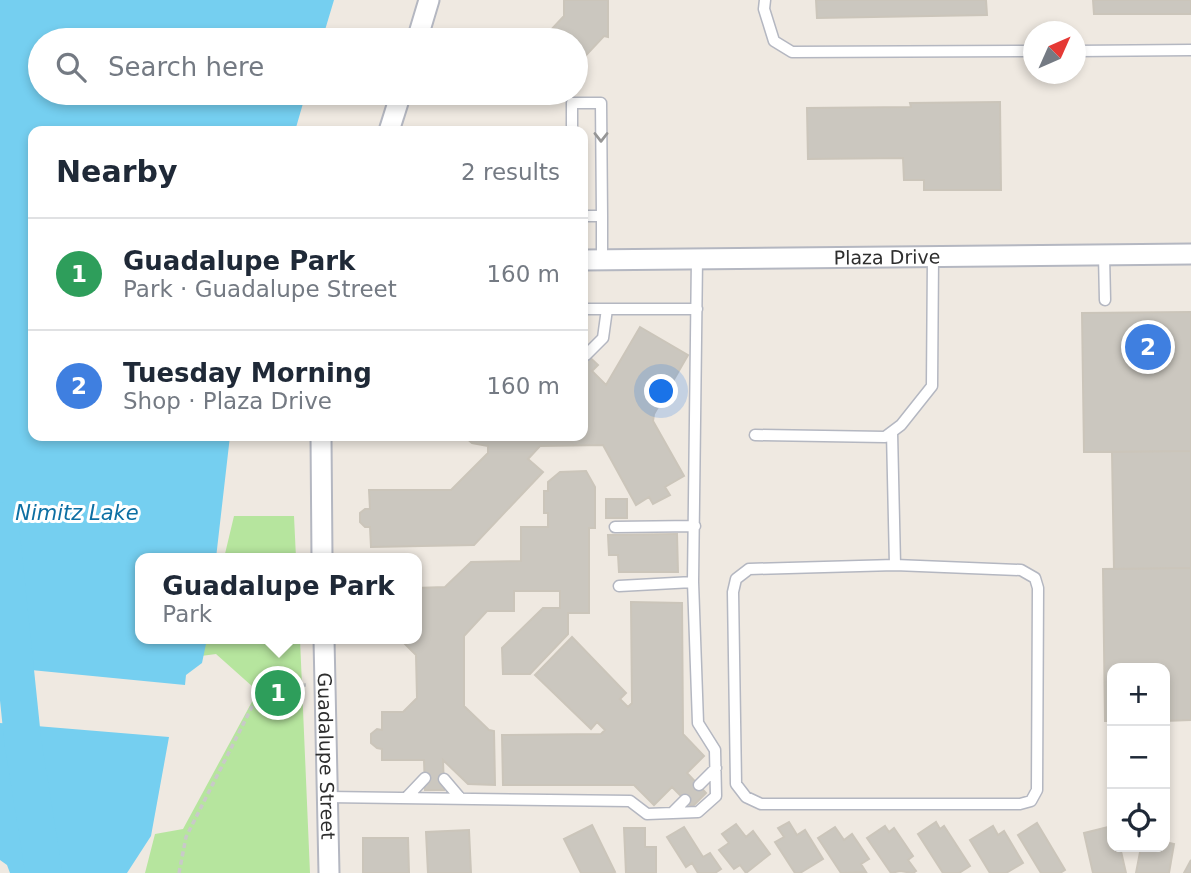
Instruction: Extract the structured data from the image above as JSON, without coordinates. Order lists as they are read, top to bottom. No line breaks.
{"streets":{"street":["Plaza Drive","Guadalupe Street"]},"water":["Nimitz Lake"],"north":"top right","page":{"search":"Search here","heading":["Nearby","2 results"],"list":[{"mark":"1","name":"Guadalupe Park","note":"Park · Guadalupe Street","value":"160 m"},{"mark":"2","name":"Tuesday Morning","note":"Shop · Plaza Drive","value":"160 m"}],"pins":["2","1"],"popup":["Guadalupe Park","Park"],"map_buttons":["+","−"]}}
